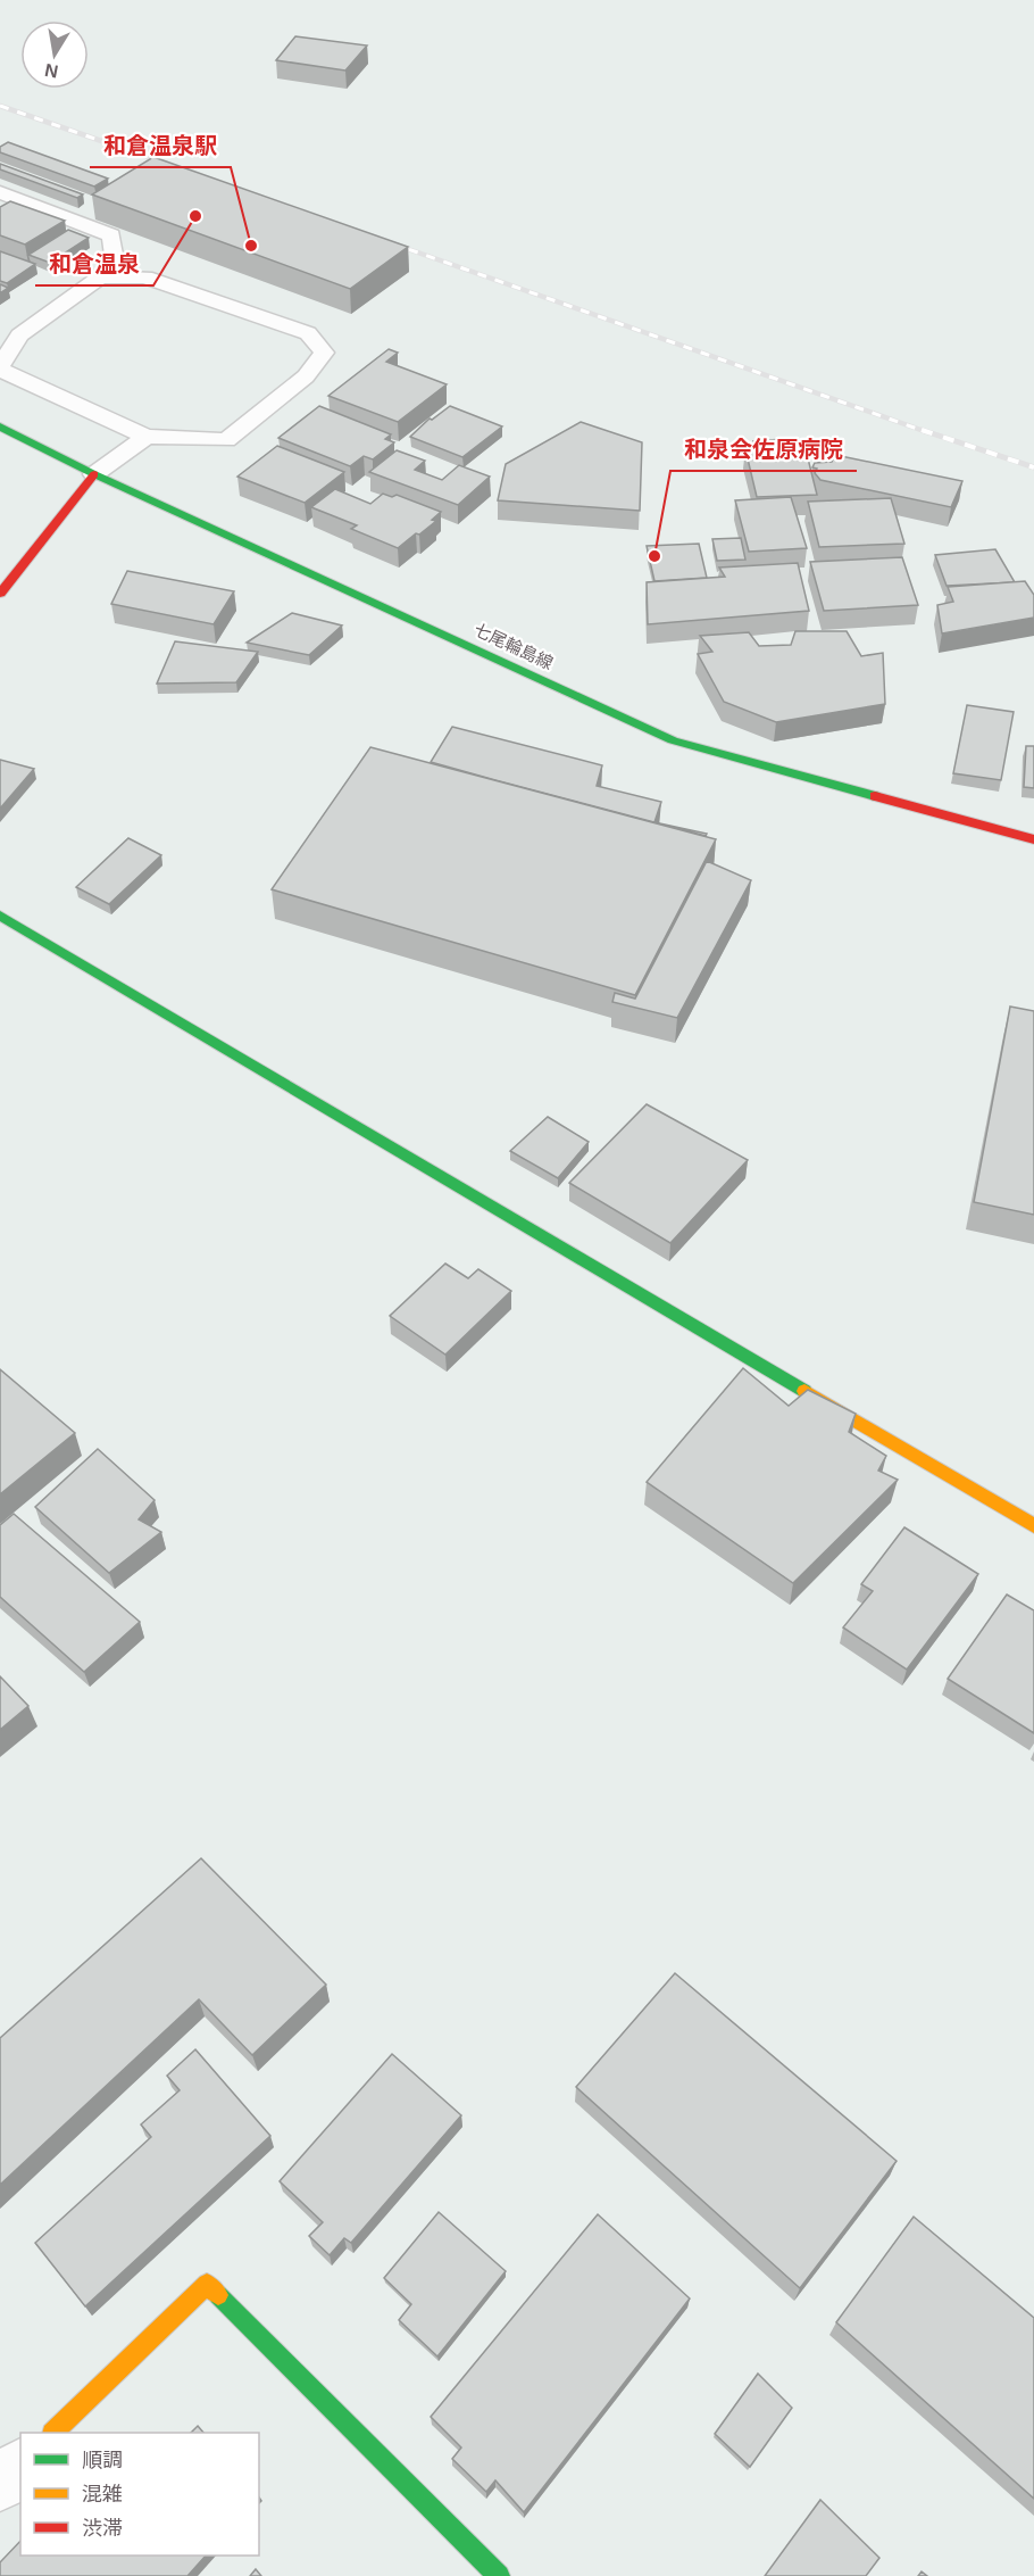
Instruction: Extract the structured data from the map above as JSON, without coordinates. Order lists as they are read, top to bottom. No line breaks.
{"streets":{"main road":["七尾輪島線"]},"places":["和倉温泉","和倉温泉駅","和泉会佐原病院"],"legend":["順調","混雑","渋滞"],"north":"bottom"}
